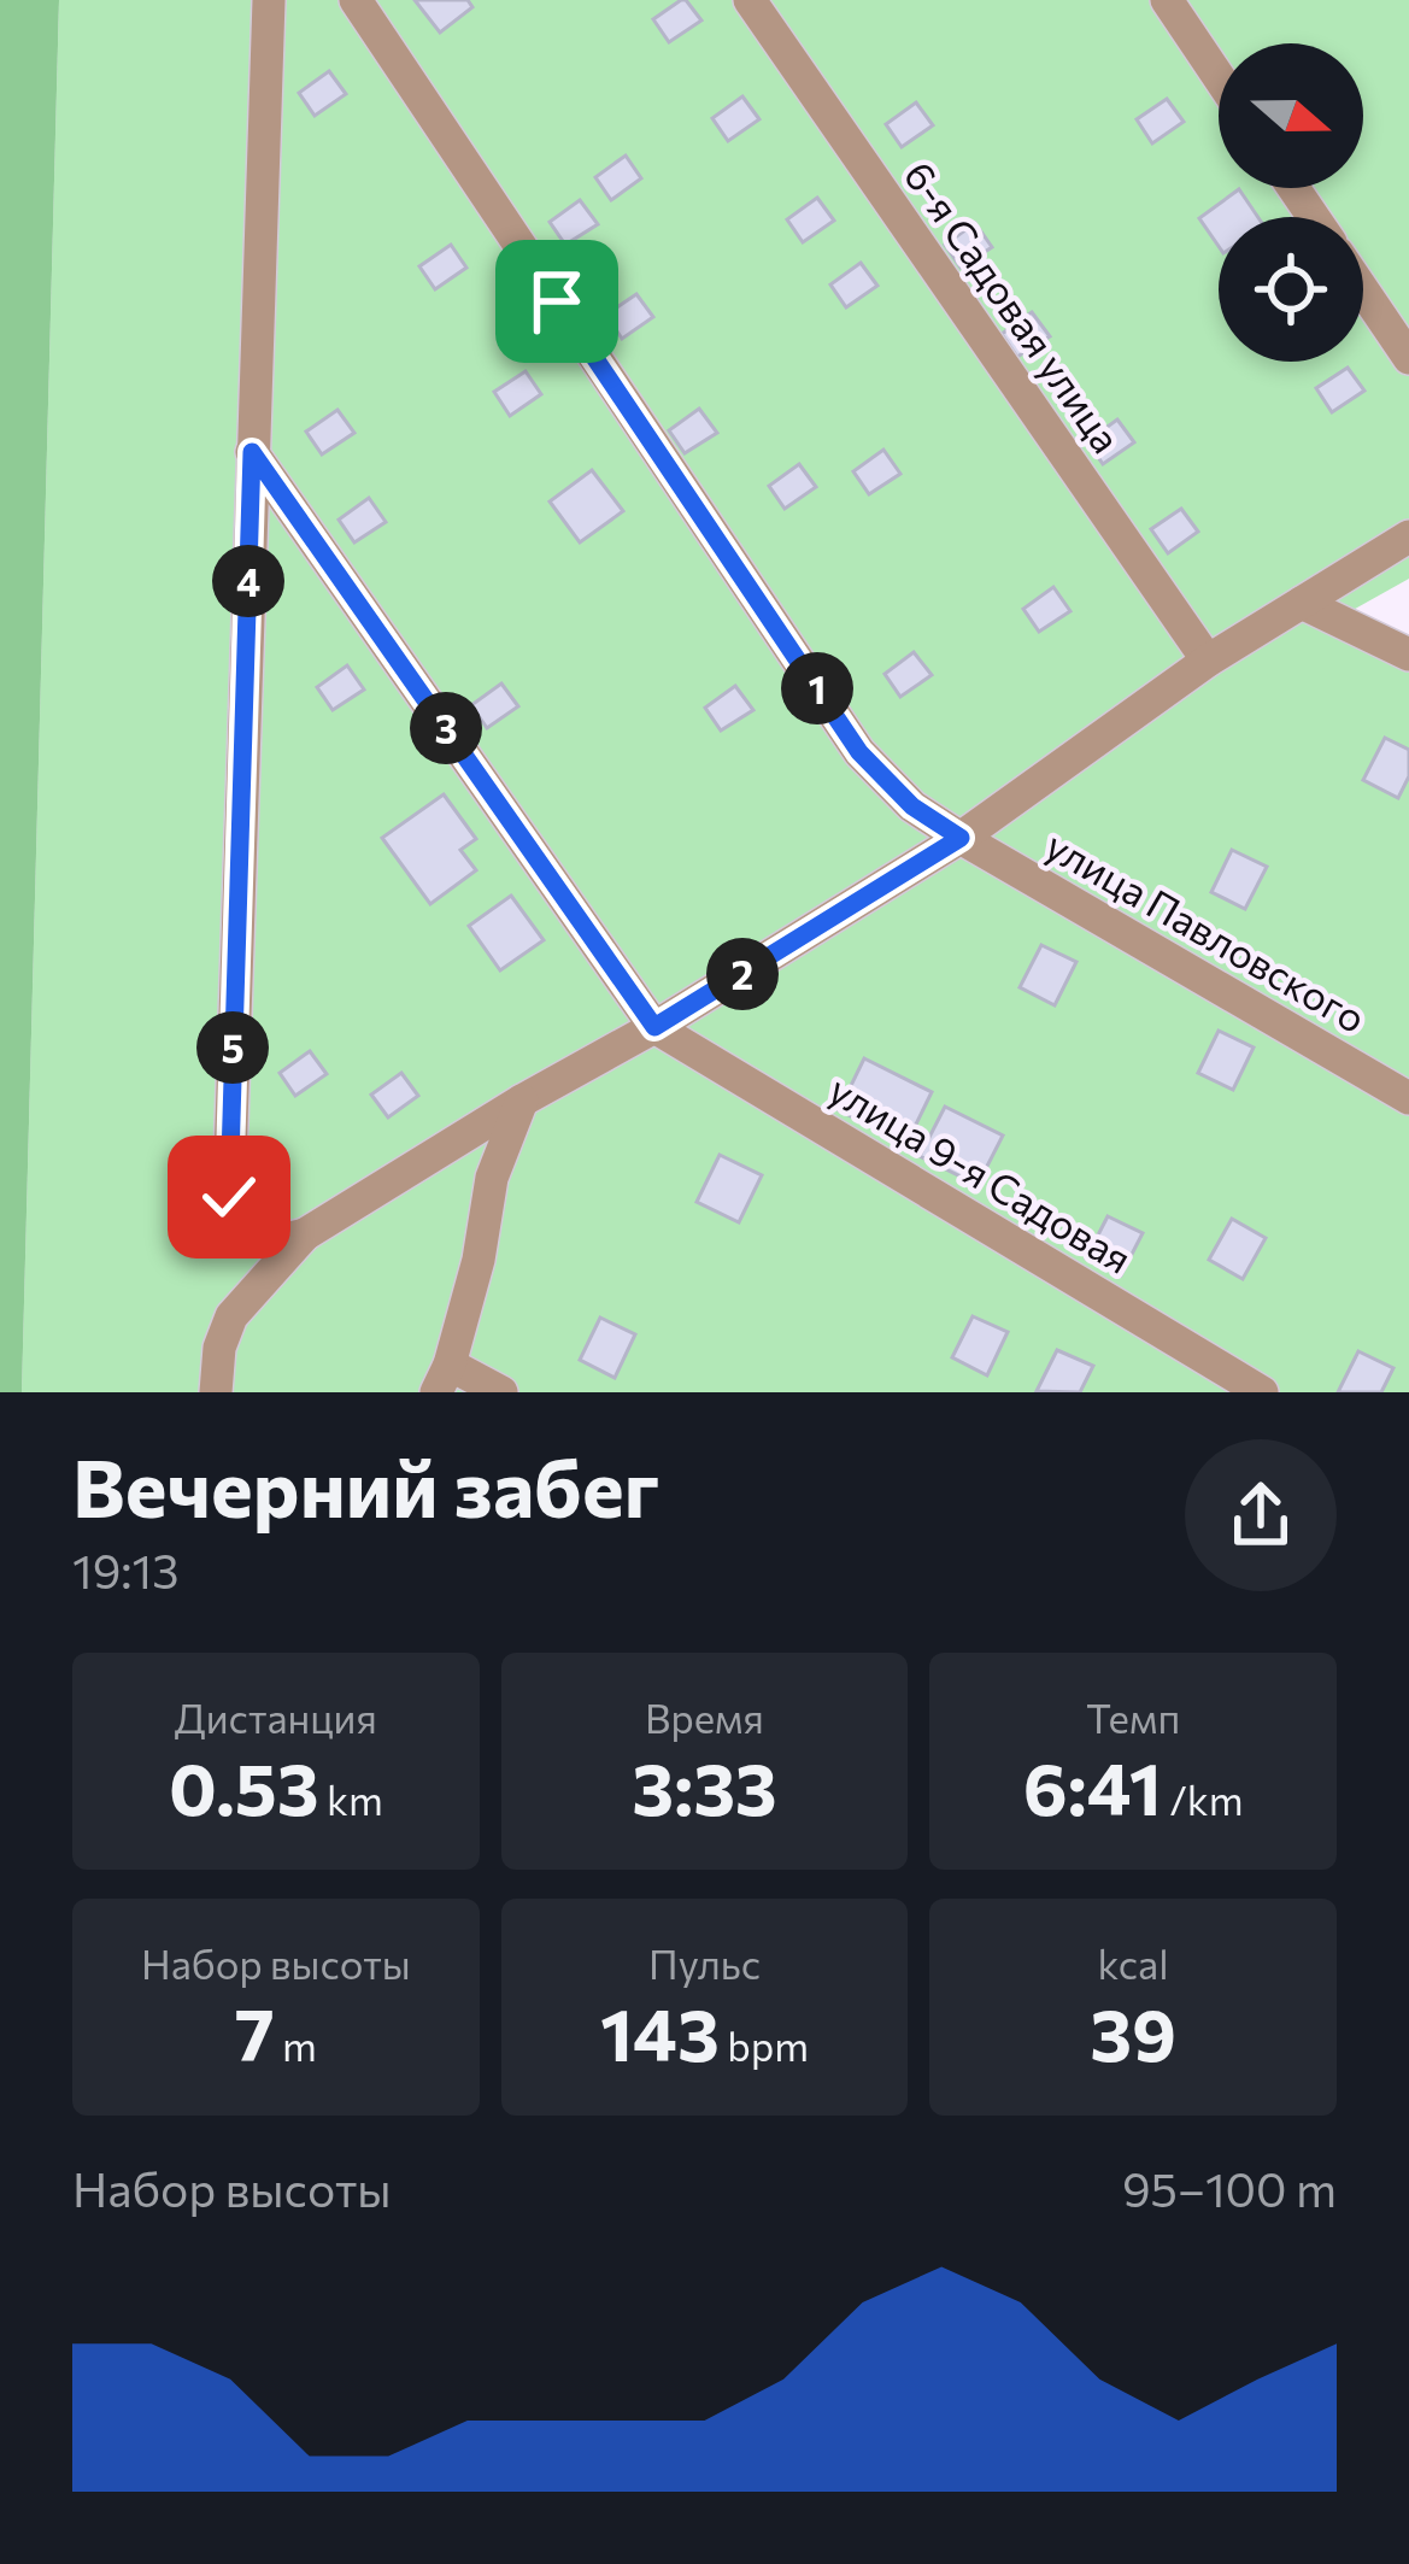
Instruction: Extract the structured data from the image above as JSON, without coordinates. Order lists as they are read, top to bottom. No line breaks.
{"streets":{"street":["6-я Садовая улица","улица Павловского","улица 9-я Садовая"]},"north":"right","page":{"pins":["4","1","3","2","5"],"heading":["Вечерний забег","19:13"],"stats":[["Дистанция","0.53 km"],["Время","3:33"],["Темп","6:41 /km"],["Набор высоты","7 m"],["Пульс","143 bpm"],["kcal","39"]],"chart":["Набор высоты","95–100 m"]}}
